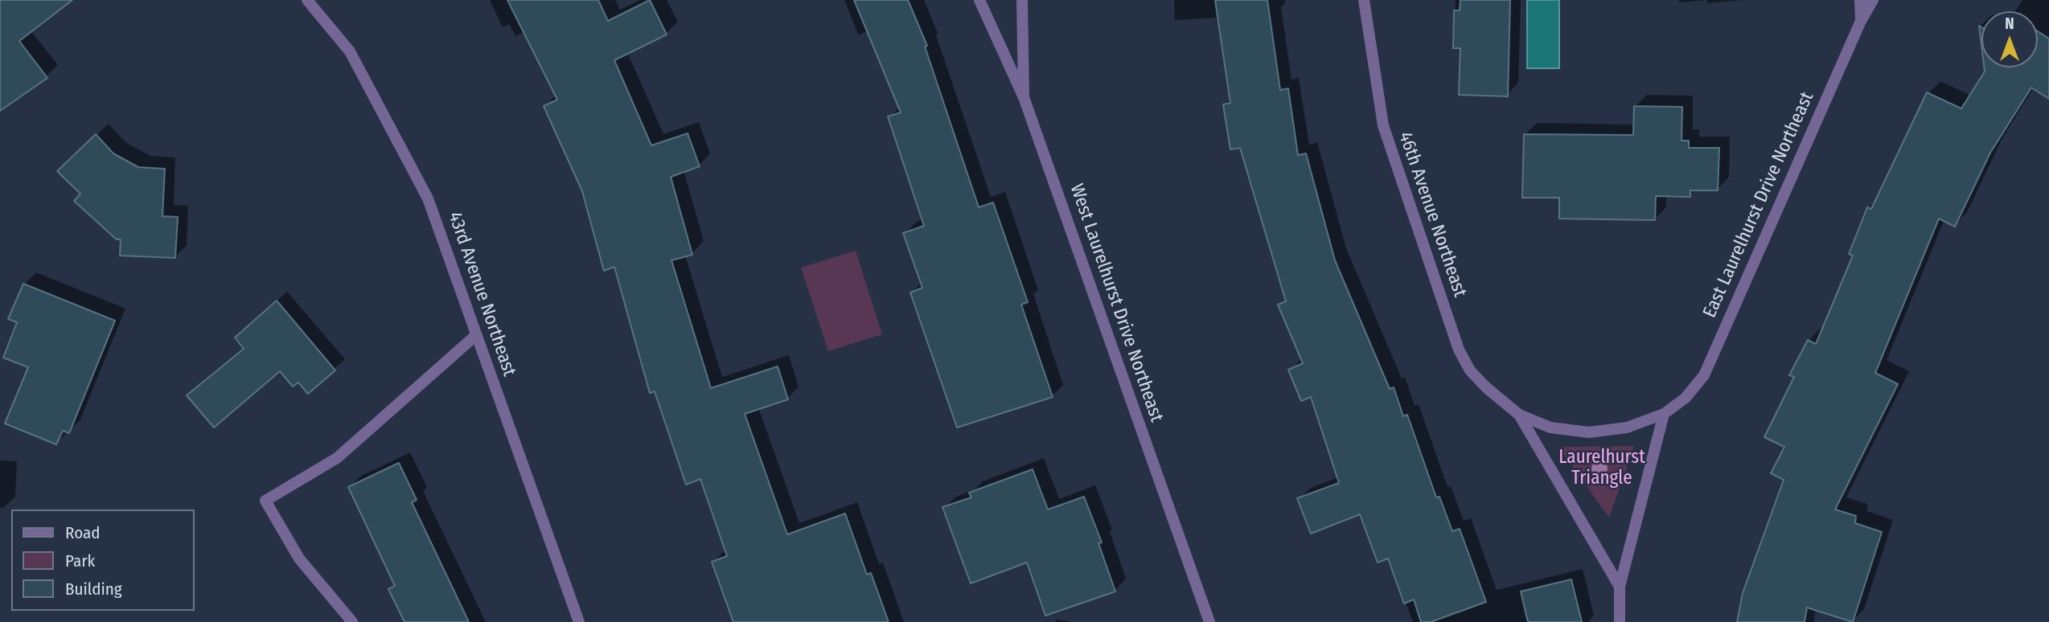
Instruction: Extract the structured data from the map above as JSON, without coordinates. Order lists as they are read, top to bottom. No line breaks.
{"streets":{"street":["East Laurelhurst Drive Northeast","46th Avenue Northeast","43rd Avenue Northeast","West Laurelhurst Drive Northeast"]},"crossings":[["East Laurelhurst Drive Northeast","46th Avenue Northeast"]],"parks":["Laurelhurst Triangle"],"legend":["Road","Park","Building"],"north":"top"}
